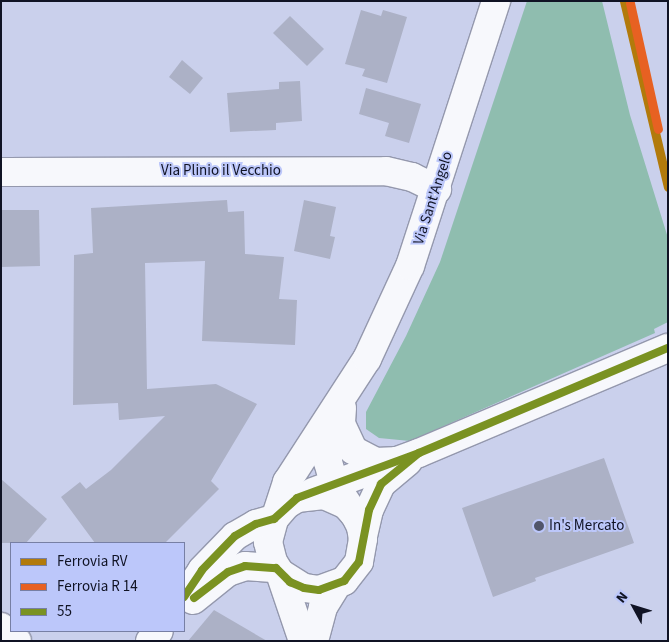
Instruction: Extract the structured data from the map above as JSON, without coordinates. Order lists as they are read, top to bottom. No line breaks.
{"streets":{"street":["Via Plinio il Vecchio","Via Sant'Angelo"]},"crossings":[["Via Plinio il Vecchio","Via Sant'Angelo"]],"places":["In's Mercato"],"lines":["rail line RV","transit line 55"],"legend":["Ferrovia RV","Ferrovia R 14","55"],"north":"top left"}
